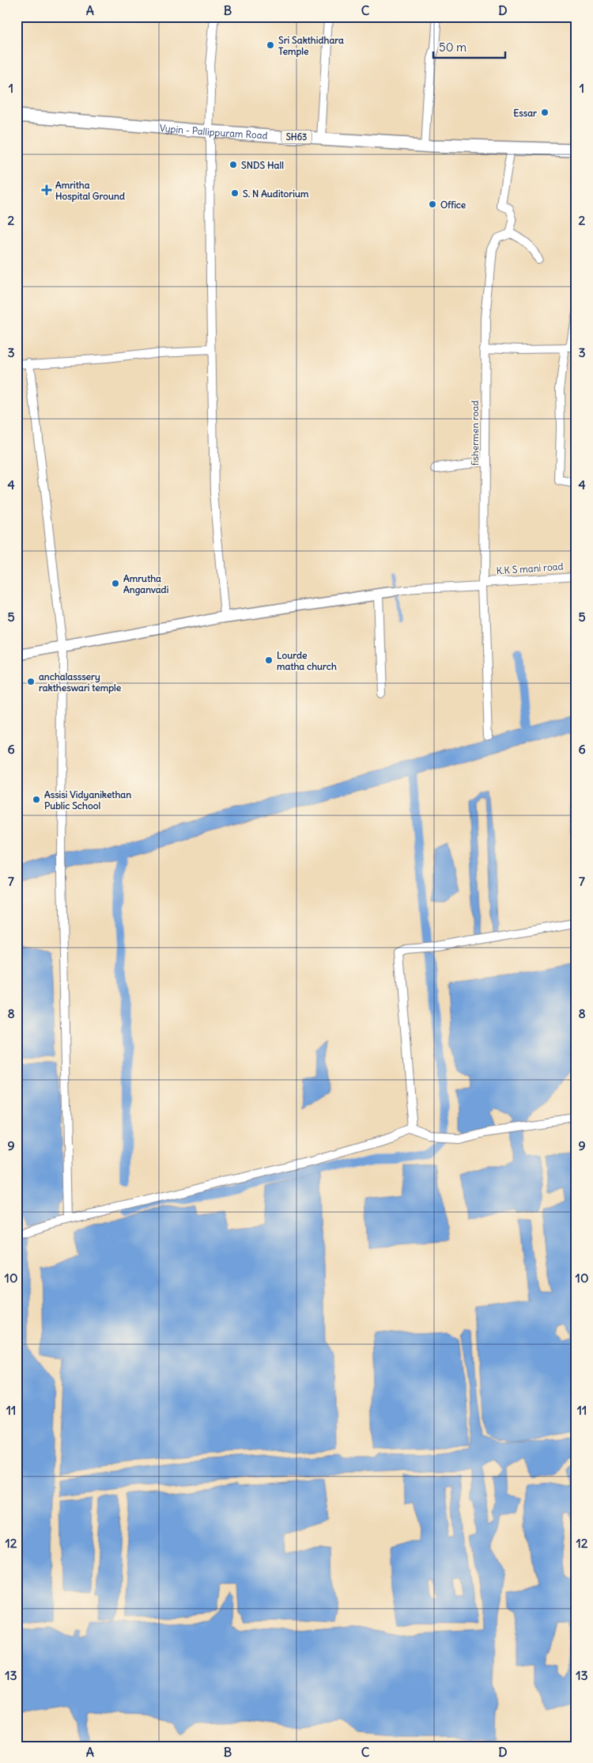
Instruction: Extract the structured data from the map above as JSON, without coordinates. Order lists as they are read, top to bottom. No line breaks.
{"streets":{"main road":["Vypin - Pallippuram Road","SH63"],"street":["fishermen road","K.K S mani road"]},"crossings":[["fishermen road","K.K S mani road"]],"places":{"other":["Sri Sakthidhara Temple","Essar","SNDS Hall","S. N Auditorium","Office","Amrutha Anganvadi","Lourde matha church","anchalasssery raktheswari temple","Assisi Vidyanikethan Public School"],"health":["Amritha Hospital Ground"]},"scale_bar":"50 m","grid":{"columns":["A","B","C","D"],"rows":["1","2","3","4","5","6","7","8","9","10","11","12","13"]}}
